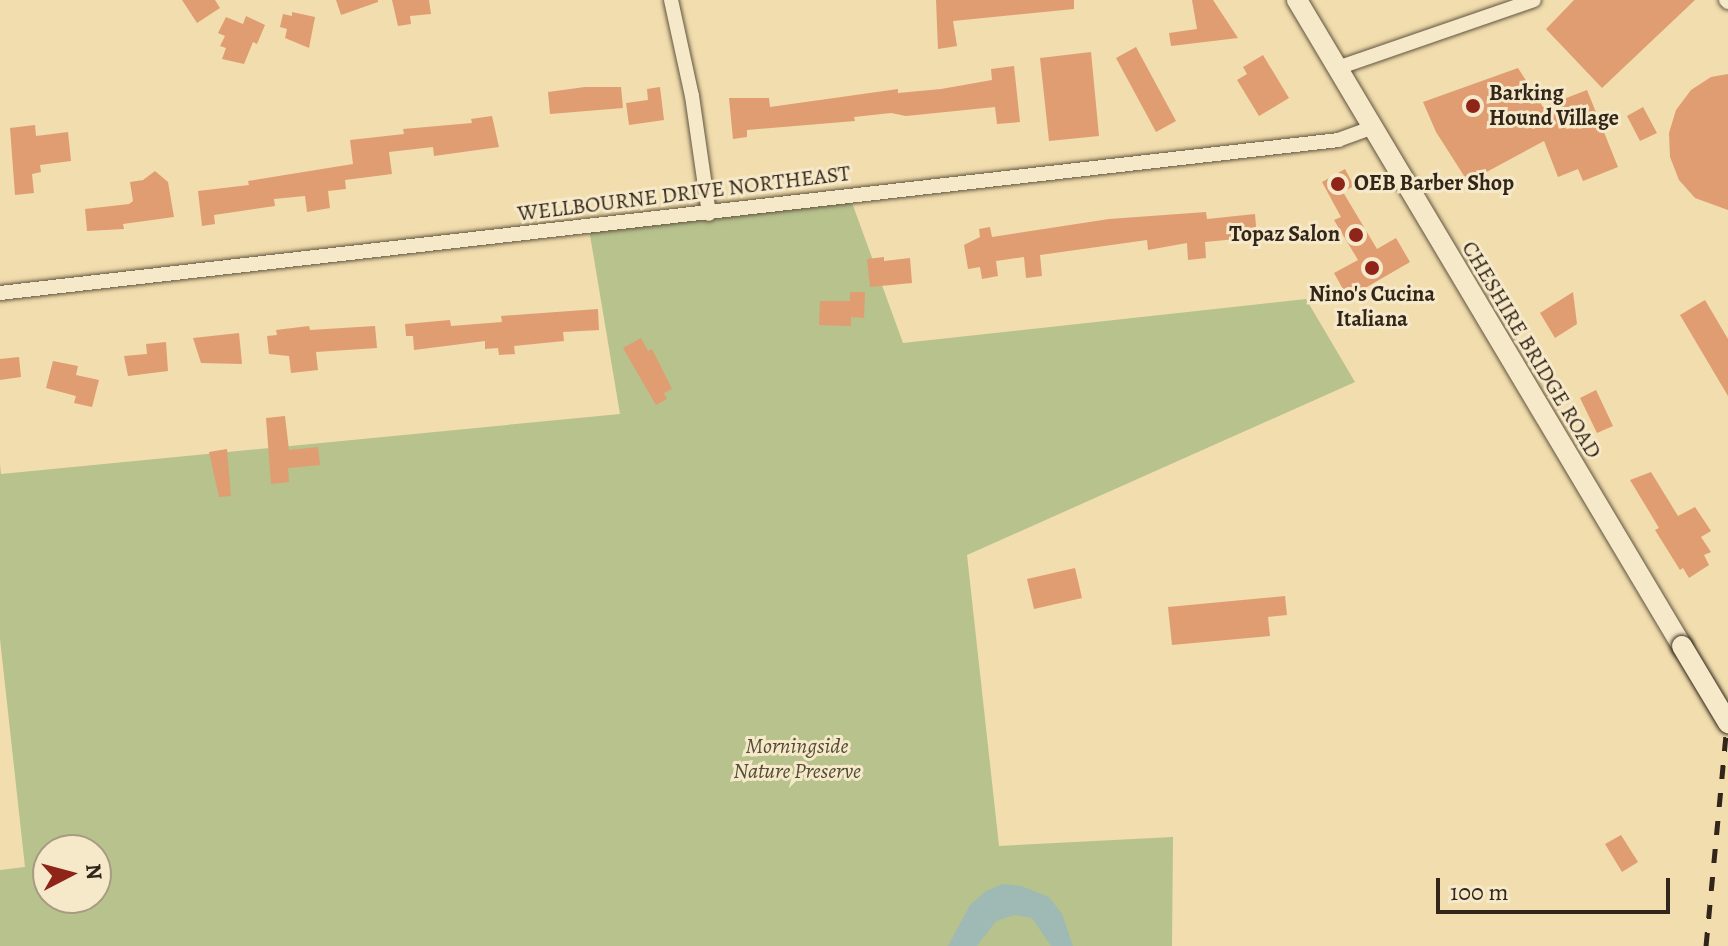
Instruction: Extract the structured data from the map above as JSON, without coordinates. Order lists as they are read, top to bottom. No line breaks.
{"streets":{"main road":["CHESHIRE BRIDGE ROAD"],"street":["WELLBOURNE DRIVE NORTHEAST"]},"crossings":[["WELLBOURNE DRIVE NORTHEAST","CHESHIRE BRIDGE ROAD"]],"parks":["Morningside Nature Preserve"],"places":["Barking Hound Village","OEB Barber Shop","Topaz Salon","Nino's Cucina Italiana"],"scale_bar":"100 m","north":"right"}
